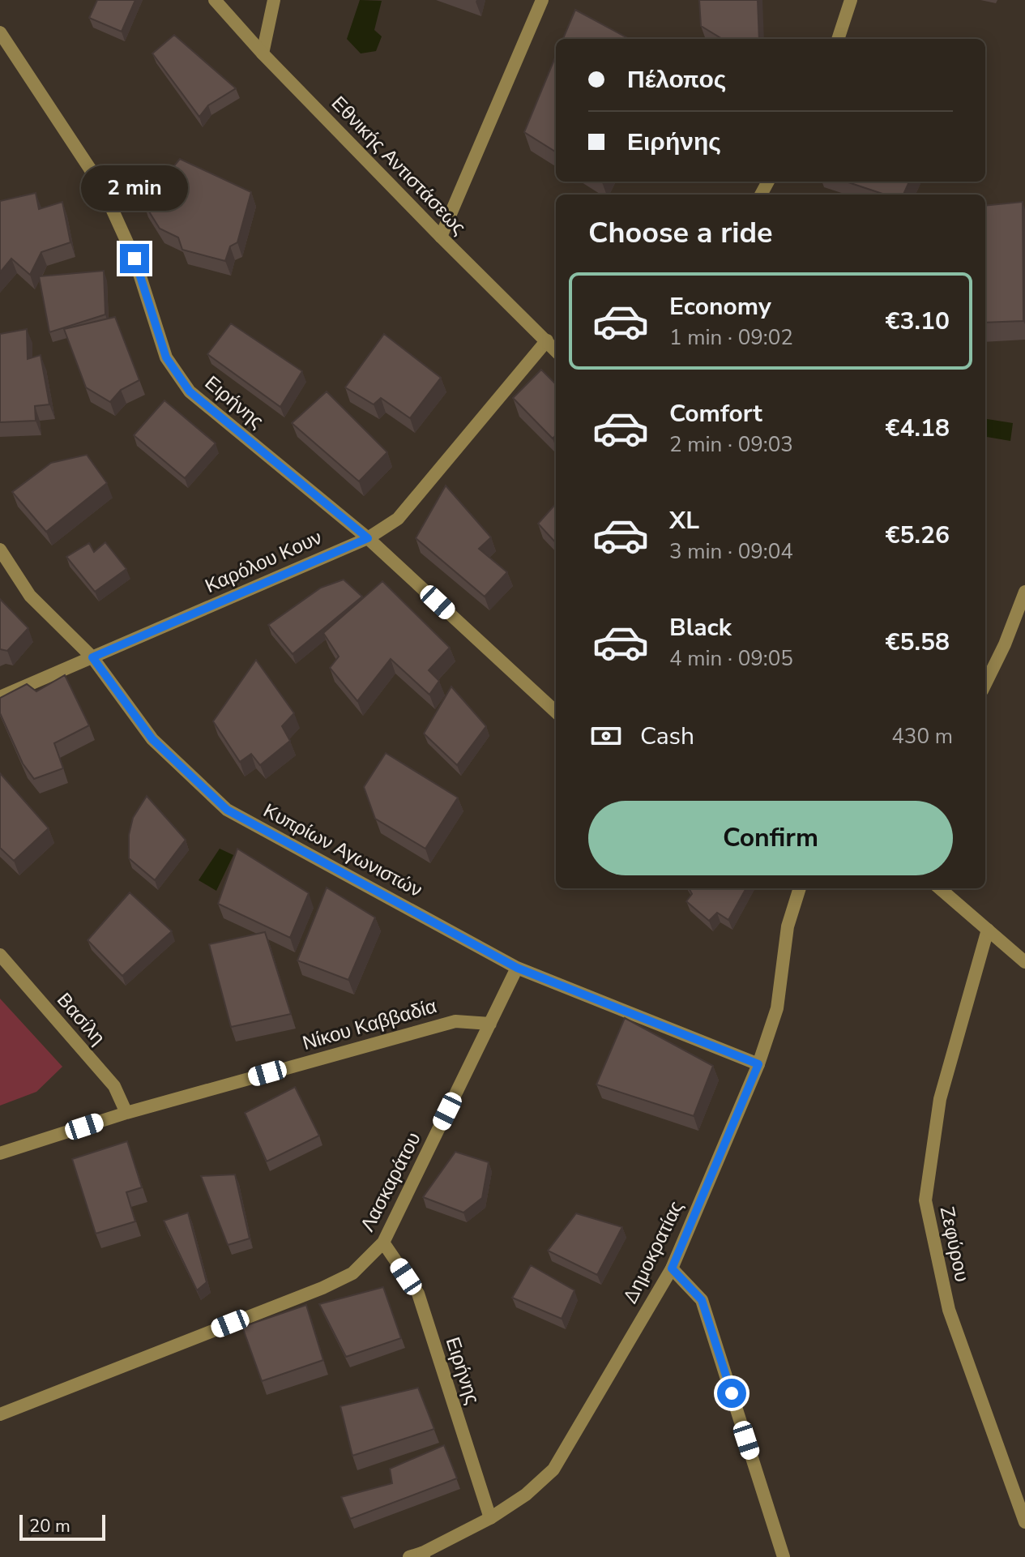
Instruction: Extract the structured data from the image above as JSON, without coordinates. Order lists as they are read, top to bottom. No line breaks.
{"streets":{"street":["Εθνικής Αντιστάσεως","Ειρήνης","Καρόλου Κουν","Κυπρίων Αγωνιστών","Βασίλη","Νίκου Καββαδία","Λασκαράτου","Ζεφύρου","Δημοκρατίας"]},"crossings":[["Εθνικής Αντιστάσεως","Καρόλου Κουν"],["Ειρήνης","Καρόλου Κουν"],["Ειρήνης","Λασκαράτου"],["Ειρήνης","Δημοκρατίας"],["Καρόλου Κουν","Κυπρίων Αγωνιστών"],["Κυπρίων Αγωνιστών","Λασκαράτου"],["Κυπρίων Αγωνιστών","Δημοκρατίας"],["Βασίλη","Νίκου Καββαδία"],["Νίκου Καββαδία","Λασκαράτου"]],"scale_bar":"20 m","page":{"banner":["Πέλοπος","Ειρήνης"],"bubble":"2 min","heading":"Choose a ride","list":[{"name":"Economy","note":"1 min · 09:02","value":"€3.10"},{"name":"Comfort","note":"2 min · 09:03","value":"€4.18"},{"name":"XL","note":"3 min · 09:04","value":"€5.26"},{"name":"Black","note":"4 min · 09:05","value":"€5.58"}],"pay":["Cash","430 m"],"buttons":"Confirm","scale":"20 m"}}
